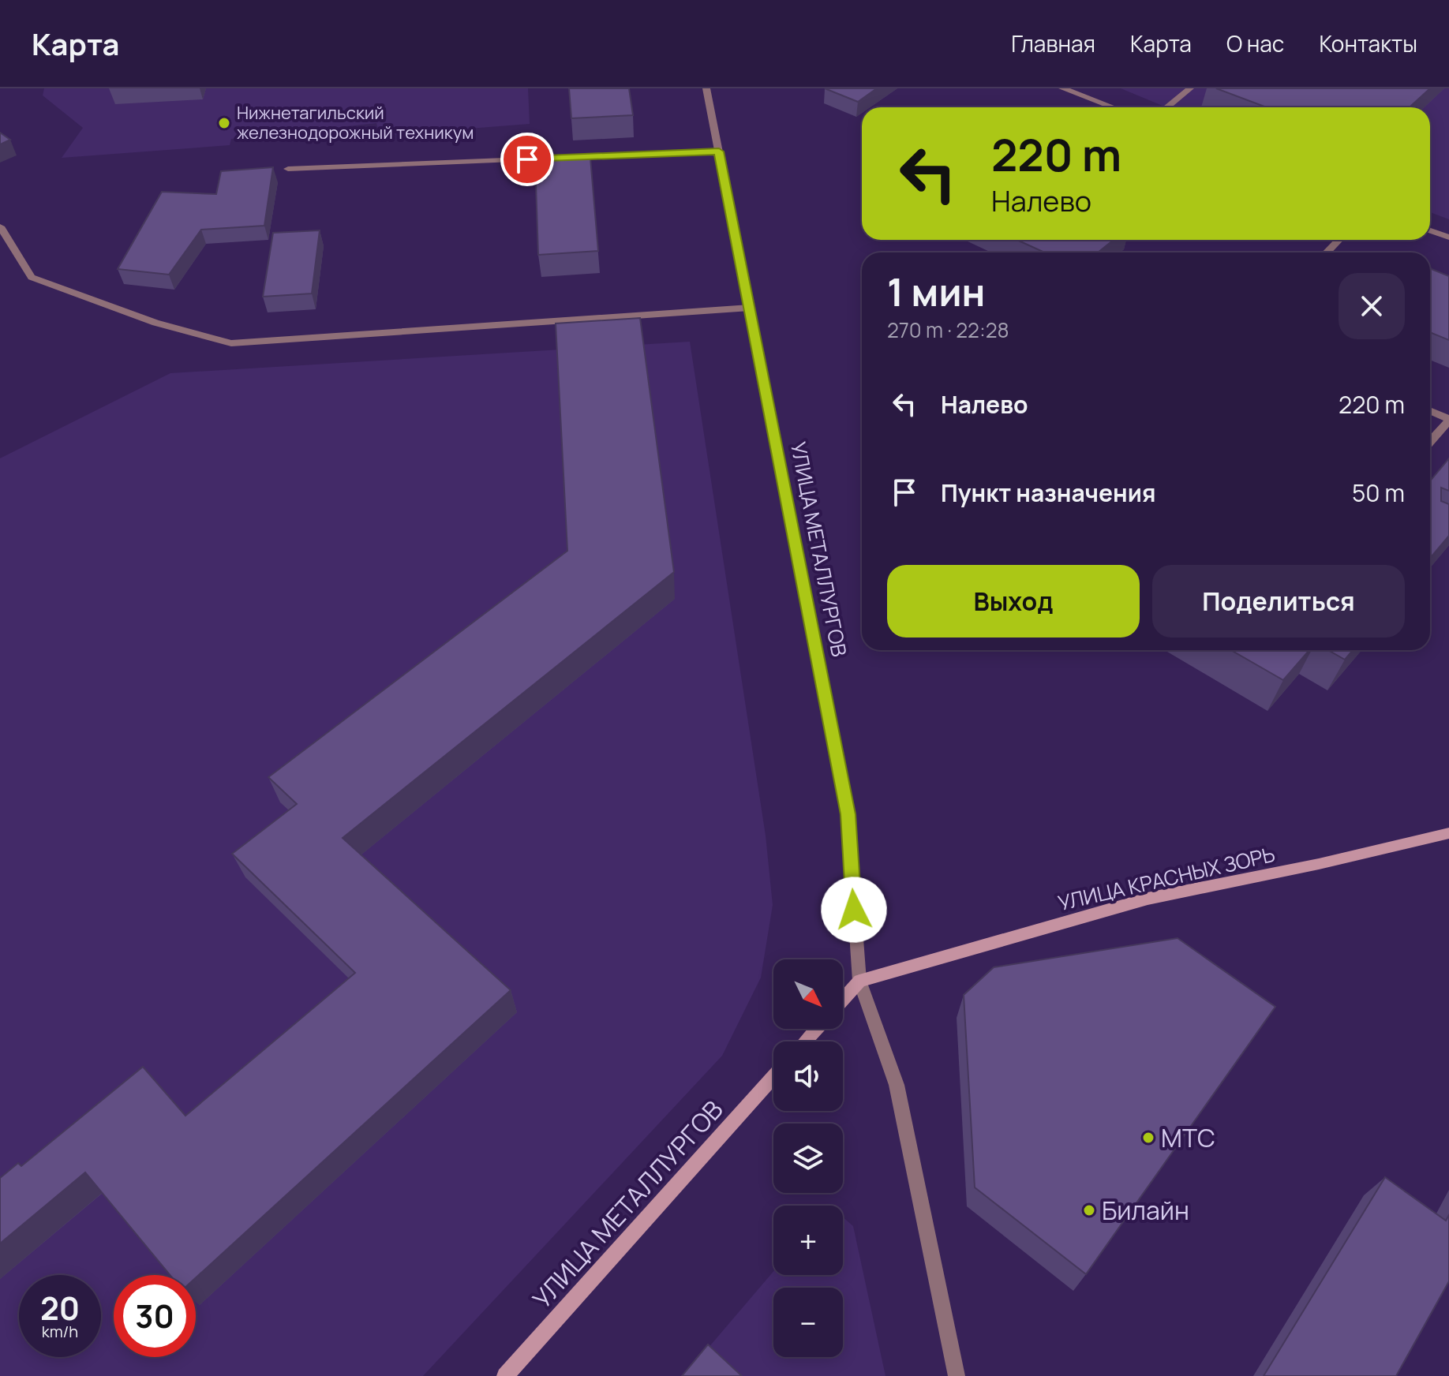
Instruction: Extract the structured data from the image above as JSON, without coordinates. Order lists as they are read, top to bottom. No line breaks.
{"streets":{"main road":["УЛИЦА МЕТАЛЛУРГОВ","УЛИЦА КРАСНЫХ ЗОРЬ"]},"crossings":[["УЛИЦА МЕТАЛЛУРГОВ","УЛИЦА КРАСНЫХ ЗОРЬ"]],"places":["Нижнетагильский железнодорожный техникум","МТС","Билайн"],"north":"bottom right","page":{"header":"Карта","nav":["Главная","Карта","О нас","Контакты"],"turn":["220 m","Налево"],"heading":["1 мин","270 m · 22:28"],"list":[{"name":"Налево","value":"220 m"},{"name":"Пункт назначения","value":"50 m"}],"buttons":["Выход","Поделиться"],"map_buttons":["+","−"],"speed":"20 km/h","limit":"30"}}
